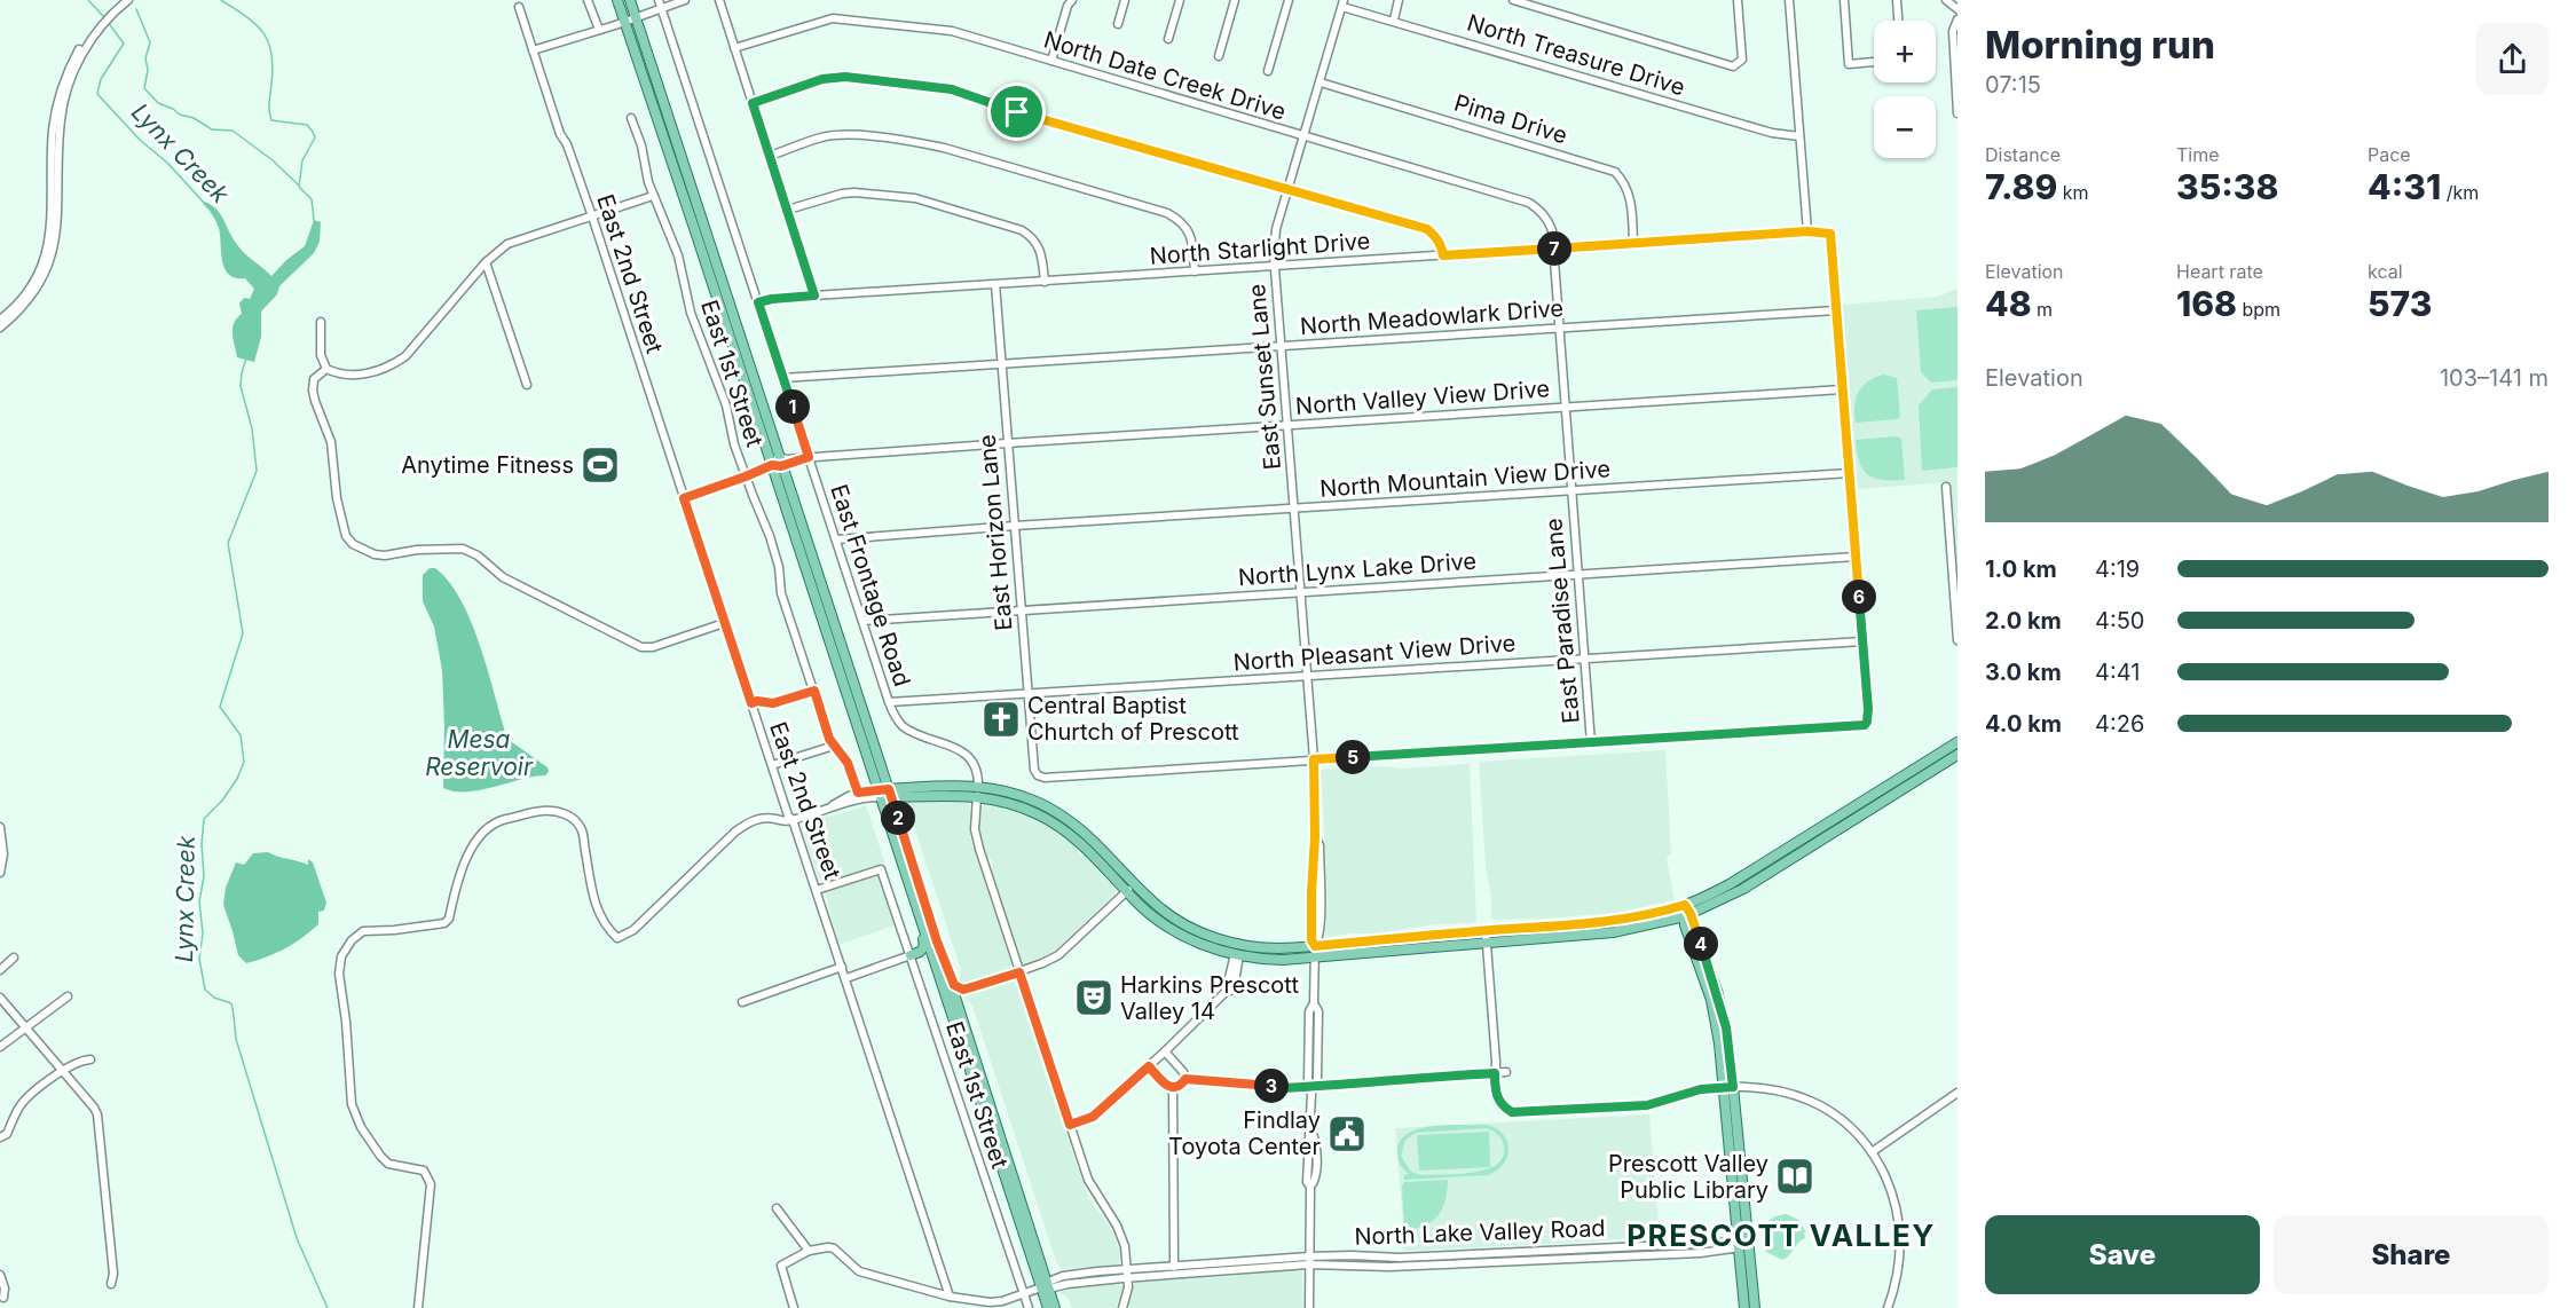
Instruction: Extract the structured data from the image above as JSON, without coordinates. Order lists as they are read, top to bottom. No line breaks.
{"streets":{"street":["North Treasure Drive","North Date Creek Drive","Pima Drive","North Starlight Drive","East 2nd Street","North Meadowlark Drive","East 1st Street","East Sunset Lane","North Valley View Drive","North Mountain View Drive","East Horizon Lane","North Lynx Lake Drive","East Frontage Road","East Paradise Lane","North Pleasant View Drive","North Lake Valley Road"]},"crossings":[["North Treasure Drive","East Sunset Lane"],["North Date Creek Drive","North Starlight Drive"],["North Date Creek Drive","East Sunset Lane"],["North Date Creek Drive","East Paradise Lane"],["Pima Drive","North Starlight Drive"],["Pima Drive","East Sunset Lane"],["North Starlight Drive","East Sunset Lane"],["North Starlight Drive","East Horizon Lane"],["North Starlight Drive","East Frontage Road"],["North Starlight Drive","East Paradise Lane"],["East 2nd Street","East 1st Street"],["East 2nd Street","North Valley View Drive"],["East 2nd Street","North Lake Valley Road"],["North Meadowlark Drive","East Sunset Lane"],["North Meadowlark Drive","East Horizon Lane"],["North Meadowlark Drive","East Frontage Road"],["North Meadowlark Drive","East Paradise Lane"],["East 1st Street","North Valley View Drive"],["East 1st Street","North Lake Valley Road"],["East Sunset Lane","North Valley View Drive"],["East Sunset Lane","North Mountain View Drive"],["East Sunset Lane","East Horizon Lane"],["East Sunset Lane","North Lynx Lake Drive"],["East Sunset Lane","North Pleasant View Drive"],["East Sunset Lane","North Lake Valley Road"],["North Valley View Drive","East Horizon Lane"],["North Valley View Drive","East Frontage Road"],["North Valley View Drive","East Paradise Lane"],["North Mountain View Drive","East Horizon Lane"],["North Mountain View Drive","East Frontage Road"],["North Mountain View Drive","East Paradise Lane"],["East Horizon Lane","North Lynx Lake Drive"],["East Horizon Lane","North Pleasant View Drive"],["North Lynx Lake Drive","East Frontage Road"],["North Lynx Lake Drive","East Paradise Lane"],["East Frontage Road","North Pleasant View Drive"],["East Paradise Lane","North Pleasant View Drive"]],"districts":["PRESCOTT VALLEY"],"water":["Lynx Creek","Mesa Reservoir"],"places":{"sports":["Anytime Fitness"],"church":["Central Baptist Churtch of Prescott"],"theatre":["Harkins Prescott Valley 14"],"public building":["Findlay Toyota Center"],"library":["Prescott Valley Public Library"]},"page":{"heading":["Morning run","07:15"],"map_buttons":["+","−"],"stats":[["Distance","7.89 km"],["Time","35:38"],["Pace","4:31 /km"],["Elevation","48 m"],["Heart rate","168 bpm"],["kcal","573"]],"pins":["7","1","6","5","2","4","3"],"chart":["Elevation","103–141 m"],"list":[{"name":"1.0 km","note":"4:19"},{"name":"2.0 km","note":"4:50"},{"name":"3.0 km","note":"4:41"},{"name":"4.0 km","note":"4:26"}],"buttons":["Save","Share"]}}
